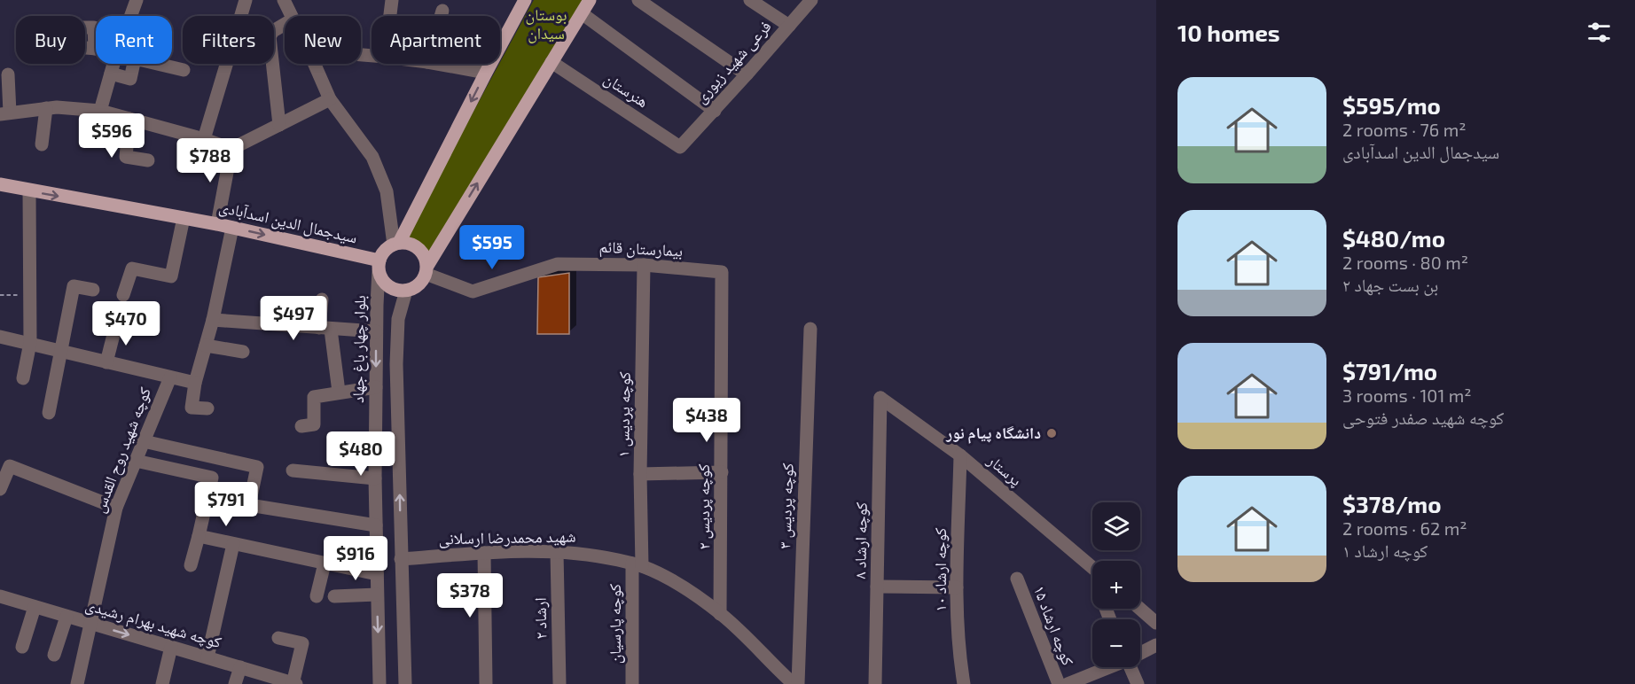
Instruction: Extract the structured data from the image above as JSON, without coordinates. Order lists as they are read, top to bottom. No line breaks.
{"streets":{"main road":["سیدجمال الدین اسدآبادی"],"street":["فرعی شهید زیوری","هنرستان","بیمارستان قائم","بلوار چهار باغ جهاد","کوچه پردیس ۱","کوچه شهید روح القدس","پرستار","کوچه پردیس ۳","کوچه پردیس ۲","شهید محمدرضا ارسلانی","کوچه ارشاد ۸","کوچه ارشاد ۱۰","ارشاد ۲","کوچه شهید بهرام رشیدی","کوچه پارسیان","کوچه ارشاد ۱۵"]},"crossings":[["فرعی شهید زیوری","هنرستان"],["سیدجمال الدین اسدآبادی","بیمارستان قائم"],["سیدجمال الدین اسدآبادی","بلوار چهار باغ جهاد"],["بیمارستان قائم","بلوار چهار باغ جهاد"],["بیمارستان قائم","کوچه پردیس ۱"],["بیمارستان قائم","کوچه پردیس ۲"],["کوچه پردیس ۱","شهید محمدرضا ارسلانی"],["کوچه پردیس ۱","کوچه پارسیان"],["کوچه شهید روح القدس","کوچه شهید بهرام رشیدی"],["پرستار","کوچه ارشاد ۸"],["پرستار","کوچه ارشاد ۱۰"],["کوچه پردیس ۲","شهید محمدرضا ارسلانی"],["شهید محمدرضا ارسلانی","ارشاد ۲"],["شهید محمدرضا ارسلانی","کوچه پارسیان"]],"one_way":["سیدجمال الدین اسدآبادی"],"parks":["بوستان سیدان"],"places":["دانشگاه پیام نور"],"page":{"heading":"10 homes","chip":["Buy","Rent","Filters","New","Apartment"],"list":[{"name":"$595/mo","note":"2 rooms · 76 m² · سیدجمال الدین اسدآبادی"},{"name":"$480/mo","note":"2 rooms · 80 m² · بن بست جهاد ۲"},{"name":"$791/mo","note":"3 rooms · 101 m² · کوچه شهید صفدر فتوحی"},{"name":"$378/mo","note":"2 rooms · 62 m² · کوچه ارشاد ۱"}],"price":["$596","$788","$595","$497","$470","$438","$480","$791","$916","$378"],"map_buttons":["+","−"]}}
